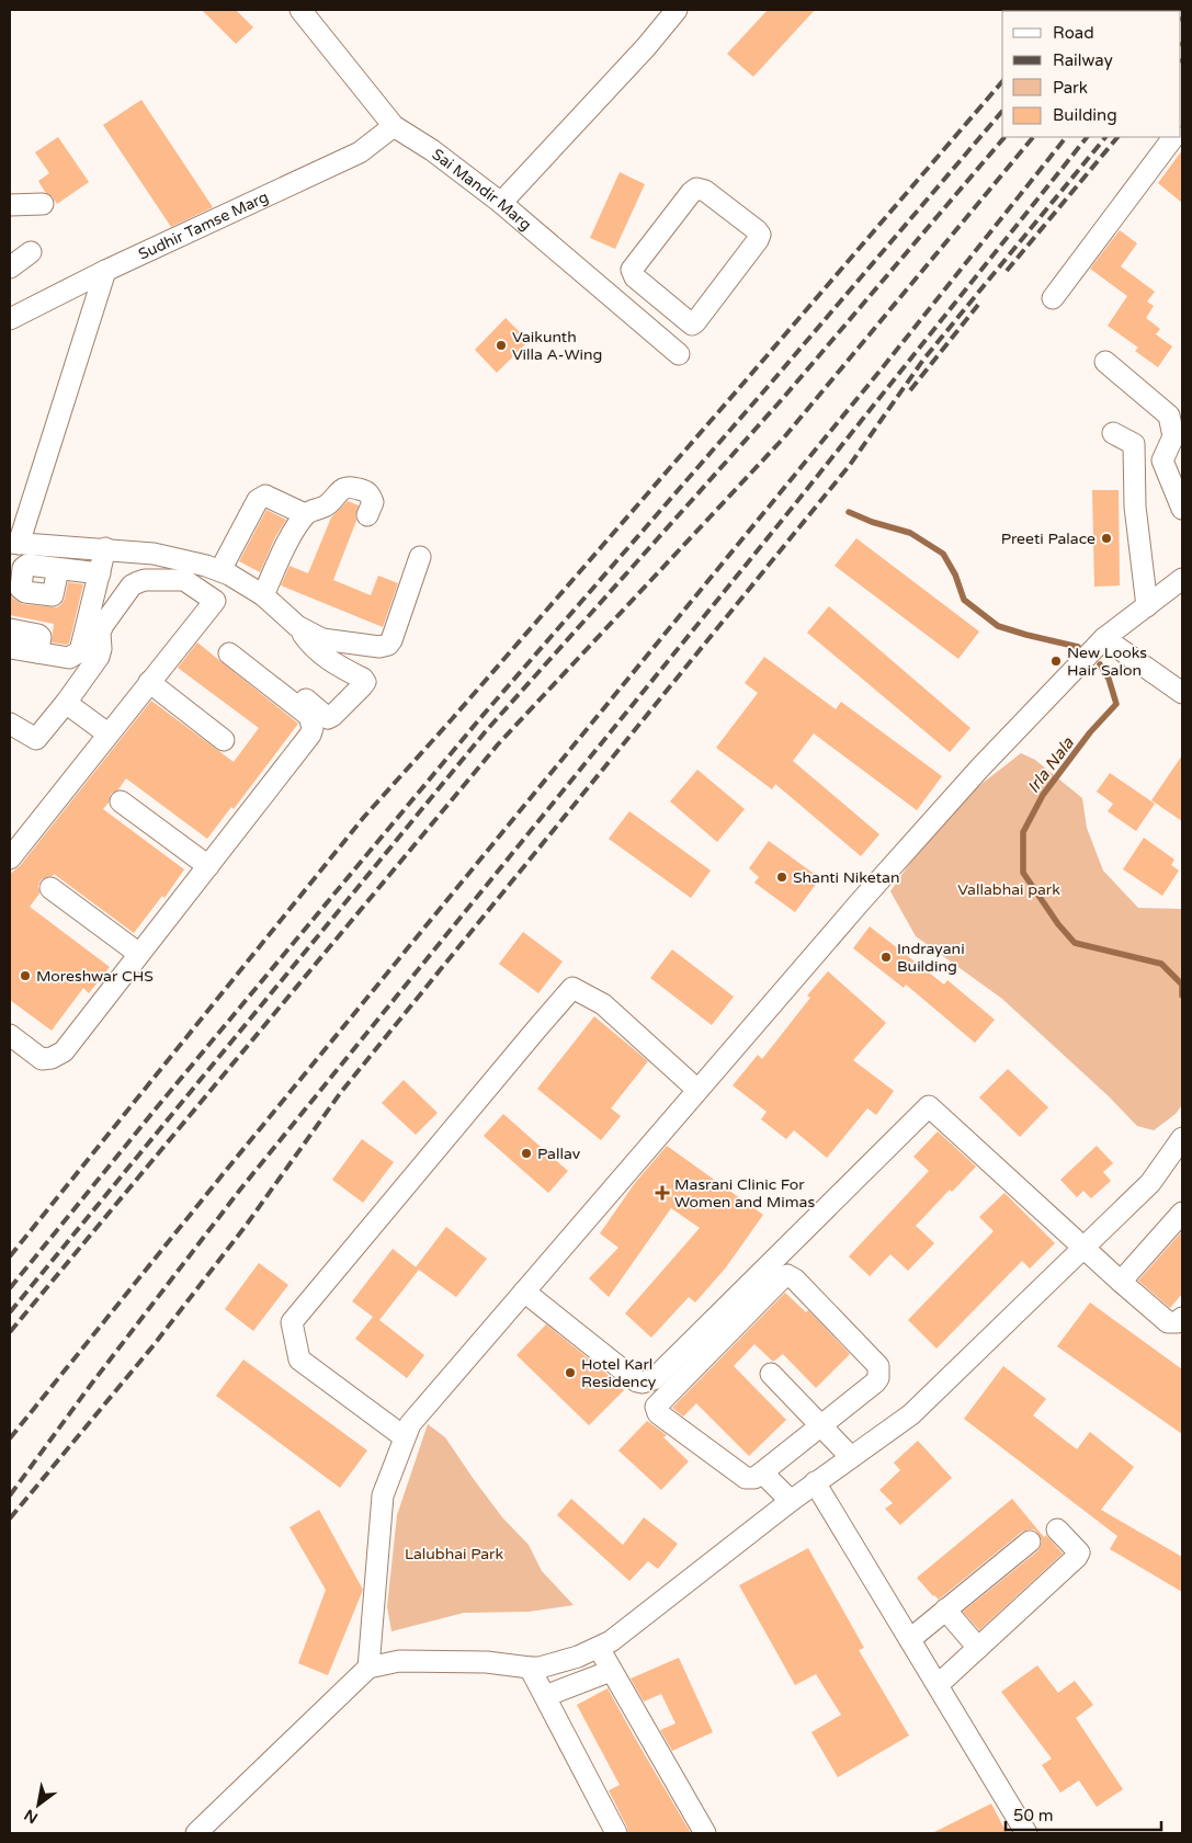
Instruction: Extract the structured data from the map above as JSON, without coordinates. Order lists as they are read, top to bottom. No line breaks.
{"streets":{"street":["Sai Mandir Marg","Sudhir Tamse Marg"]},"crossings":[["Sai Mandir Marg","Sudhir Tamse Marg"]],"water":["Irla Nala"],"parks":["Vallabhai park","Lalubhai Park"],"places":{"other":["Vaikunth Villa A-Wing","Preeti Palace","New Looks Hair Salon","Shanti Niketan","Indrayani Building","Moreshwar CHS","Pallav","Hotel Karl Residency"],"health":["Masrani Clinic For Women and Mimas"]},"legend":["Road","Railway","Park","Building"],"scale_bar":"50 m","north":"bottom left"}
